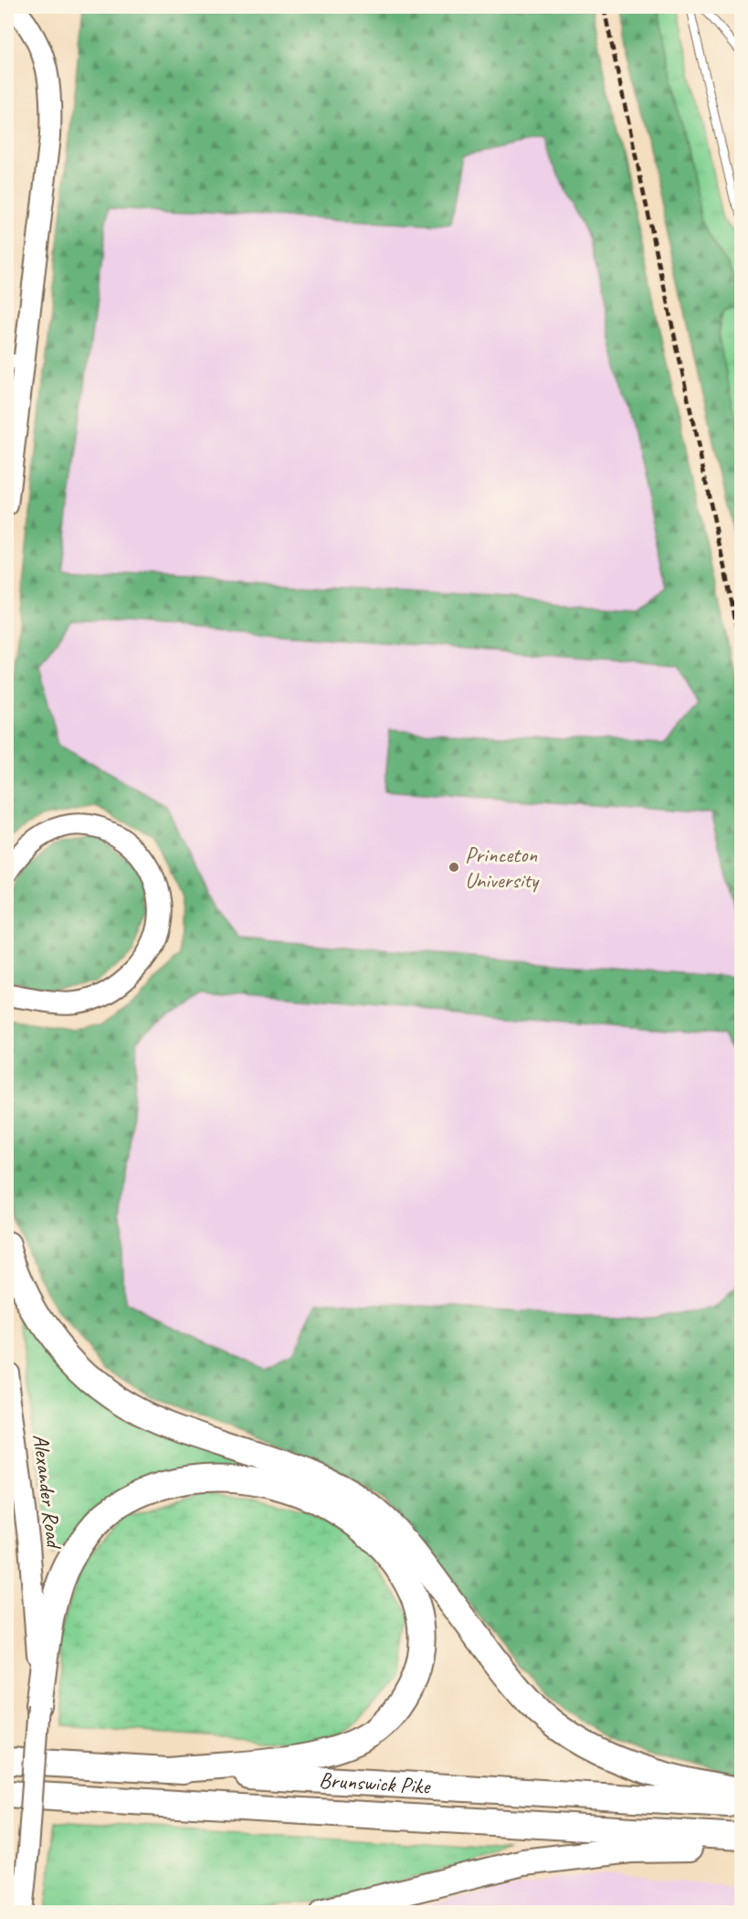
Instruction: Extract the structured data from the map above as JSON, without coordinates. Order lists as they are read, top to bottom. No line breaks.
{"streets":{"highway":["Brunswick Pike"],"main road":["Alexander Road"]},"places":["Princeton University"]}
